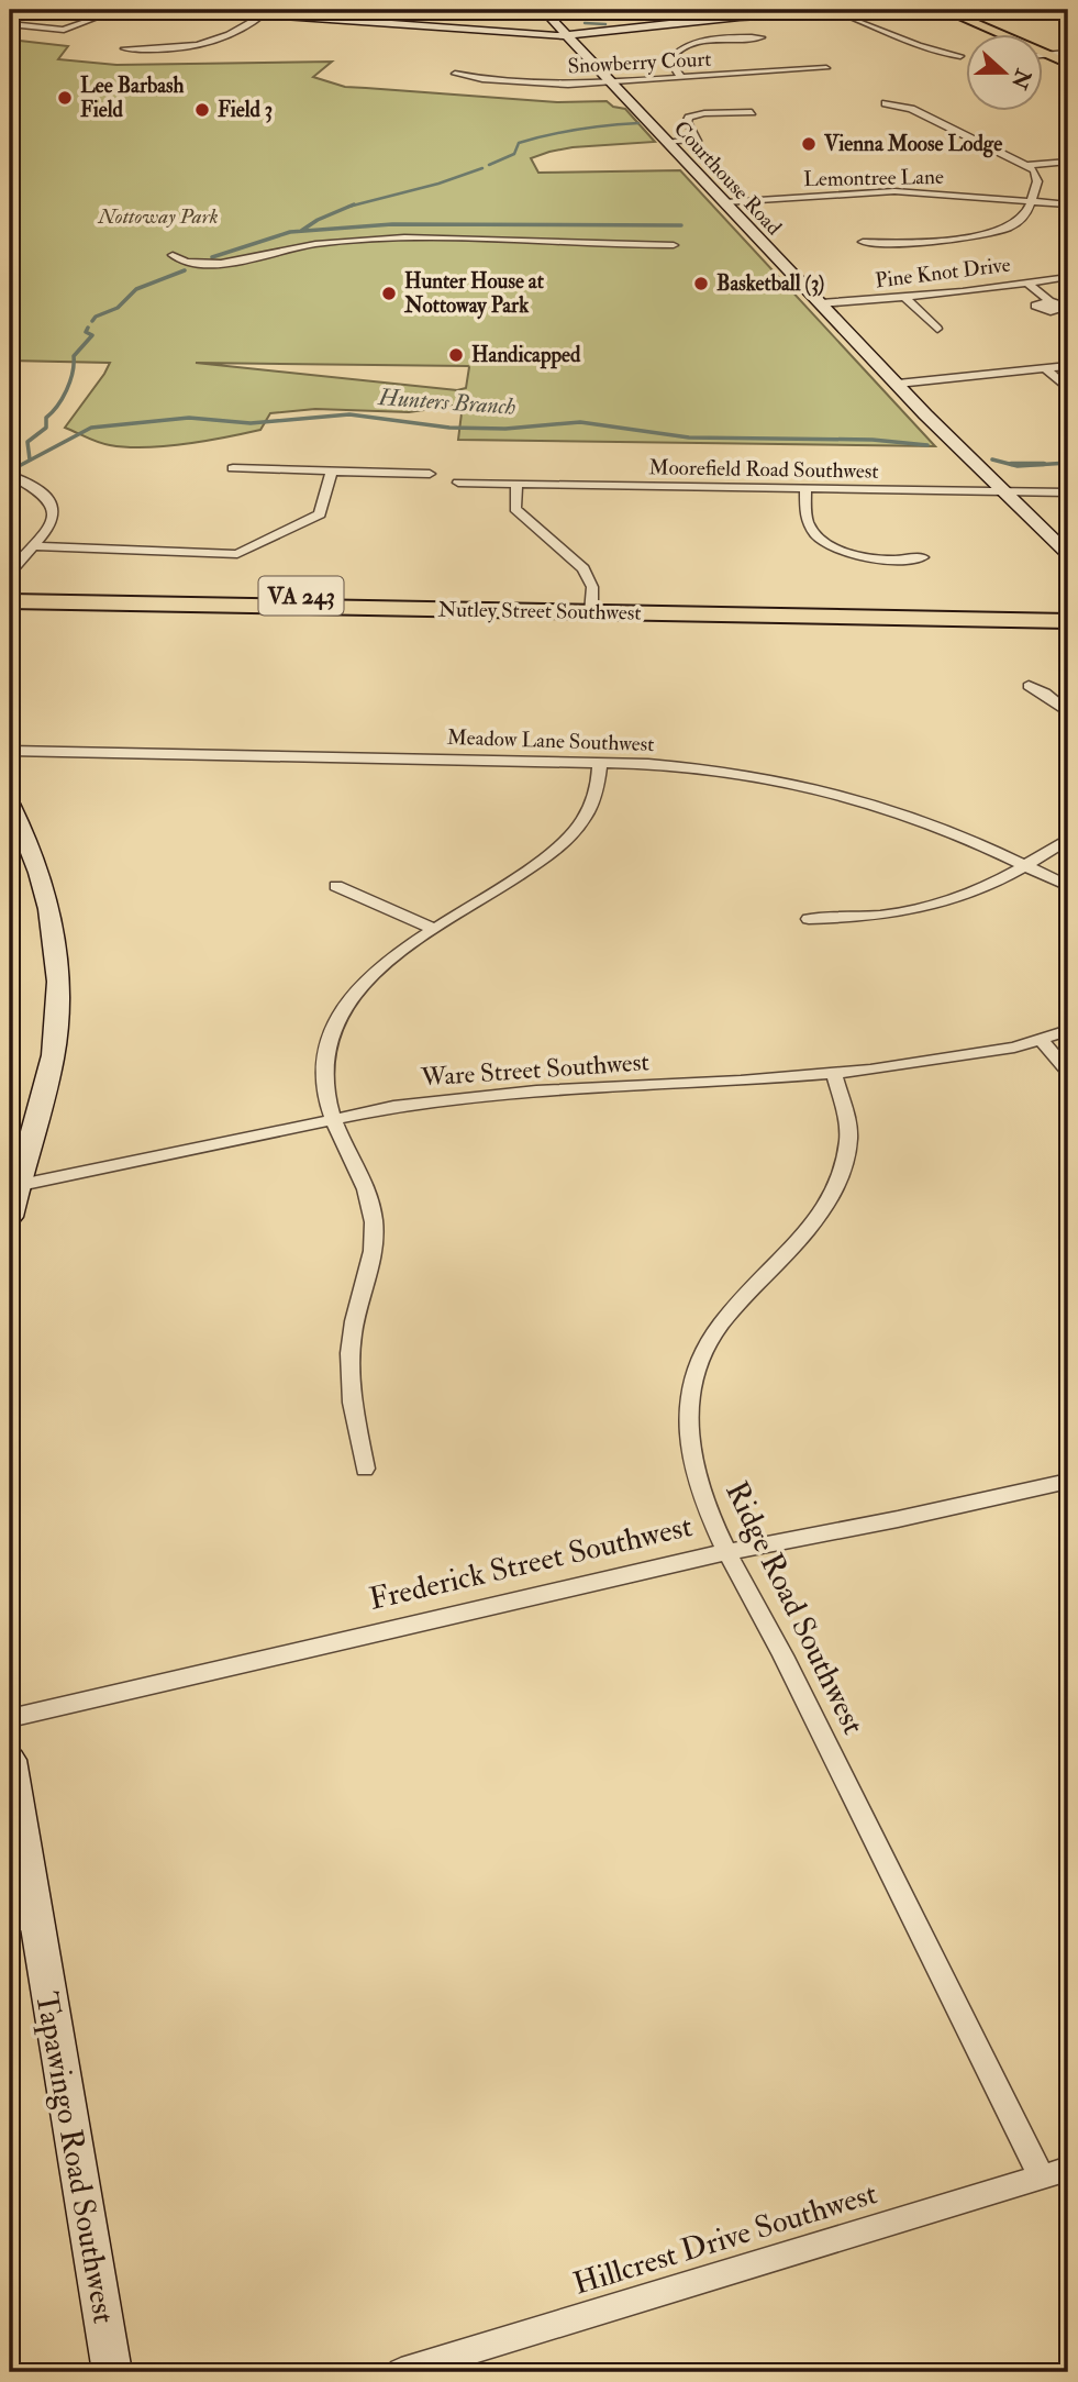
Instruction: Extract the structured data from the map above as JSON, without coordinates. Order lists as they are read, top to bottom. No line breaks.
{"streets":{"main road":["VA 243","Nutley Street Southwest"],"street":["Snowberry Court","Courthouse Road","Lemontree Lane","Pine Knot Drive","Moorefield Road Southwest","Meadow Lane Southwest","Ware Street Southwest","Frederick Street Southwest","Ridge Road Southwest","Tapawingo Road Southwest","Hillcrest Drive Southwest"]},"crossings":[["Snowberry Court","Courthouse Road"],["Courthouse Road","Lemontree Lane"],["Courthouse Road","Pine Knot Drive"],["Courthouse Road","Moorefield Road Southwest"],["Ware Street Southwest","Ridge Road Southwest"],["Frederick Street Southwest","Ridge Road Southwest"],["Ridge Road Southwest","Hillcrest Drive Southwest"]],"water":["Hunters Branch"],"parks":["Nottoway Park"],"places":["Lee Barbash Field","Field 3","Vienna Moose Lodge","Basketball (3)","Hunter House at Nottoway Park","Handicapped"],"north":"right"}
